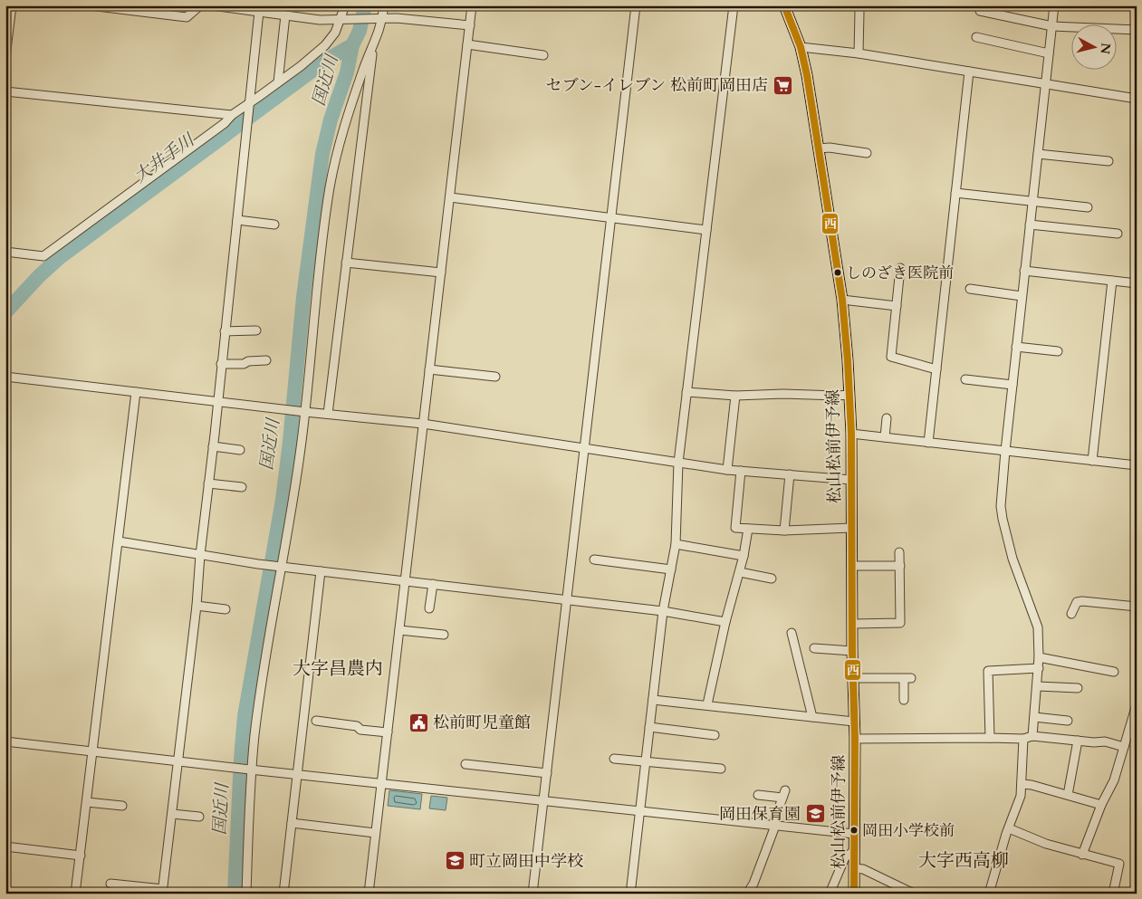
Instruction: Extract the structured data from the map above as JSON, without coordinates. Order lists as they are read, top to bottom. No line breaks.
{"streets":{"main road":["松山松前伊予線"]},"districts":["大字昌農内","大字西高柳"],"water":["国近川","大井手川"],"places":{"supermarket":["セブン-イレブン 松前町岡田店"],"other":["しのざき医院前","岡田小学校前"],"public building":["松前町児童館"],"school or university":["岡田保育園","町立岡田中学校"]},"lines":["transit line 西"],"north":"right"}
